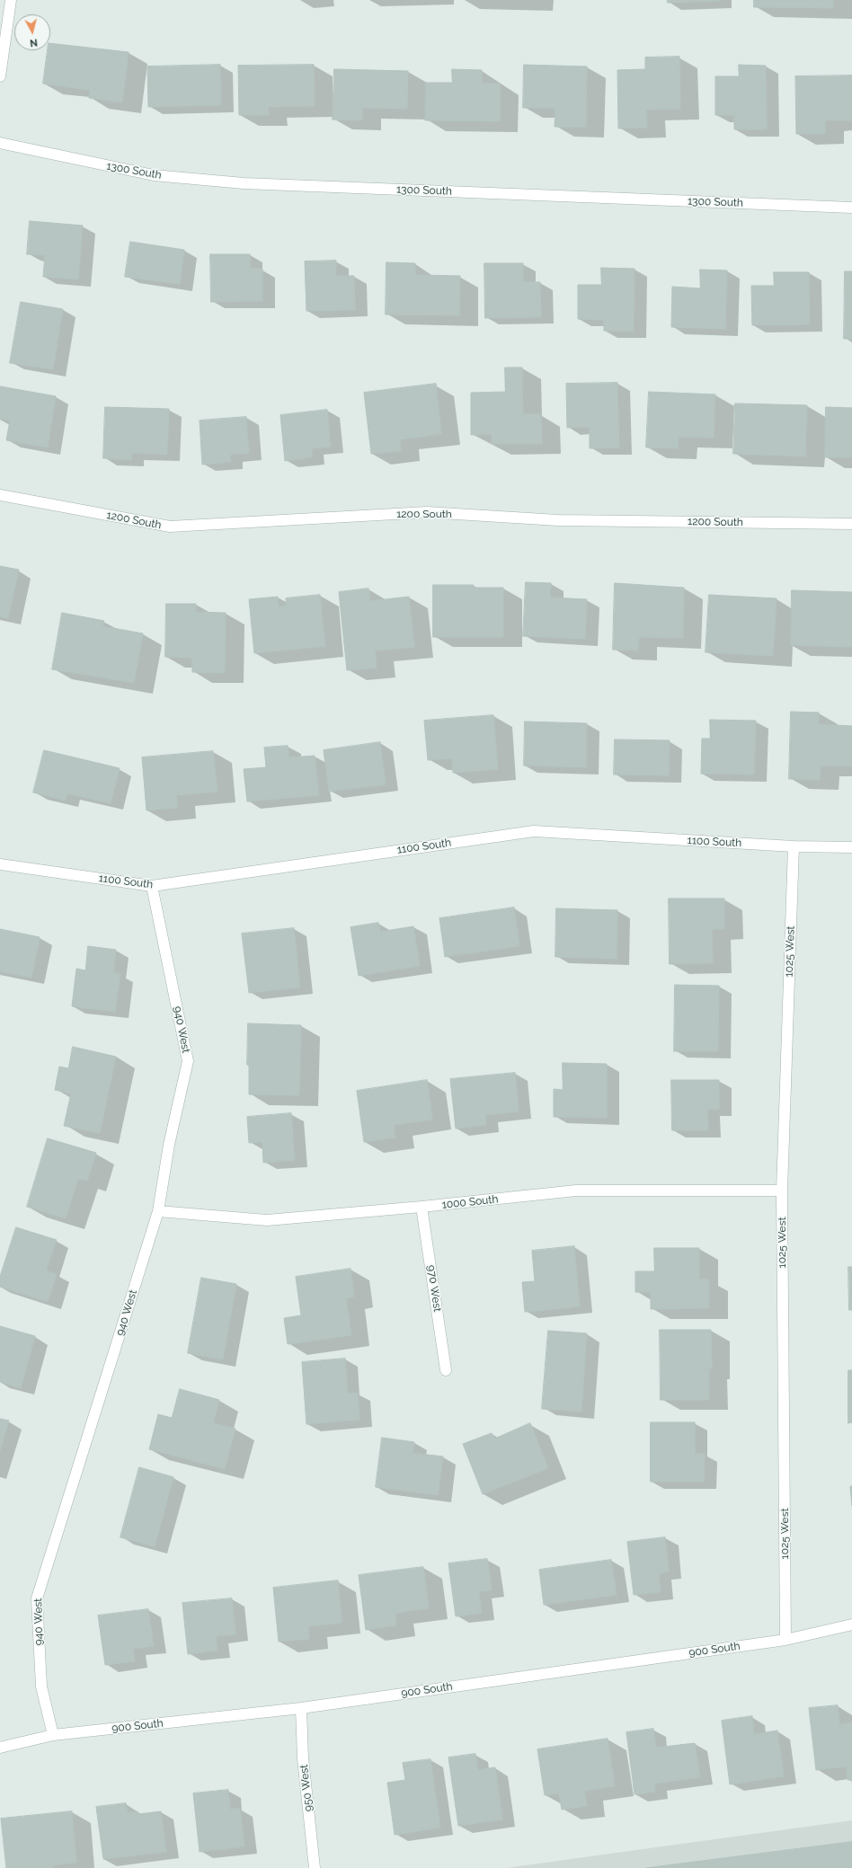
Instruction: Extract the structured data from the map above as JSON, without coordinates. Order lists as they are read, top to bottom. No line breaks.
{"streets":{"street":["1300 South","1200 South","1100 South","1025 West","940 West","1000 South","970 West","900 South","950 West"]},"crossings":[["1100 South","1025 West"],["1100 South","940 West"],["1025 West","1000 South"],["1025 West","900 South"],["940 West","1000 South"],["940 West","900 South"],["1000 South","970 West"],["900 South","950 West"]],"north":"bottom"}
